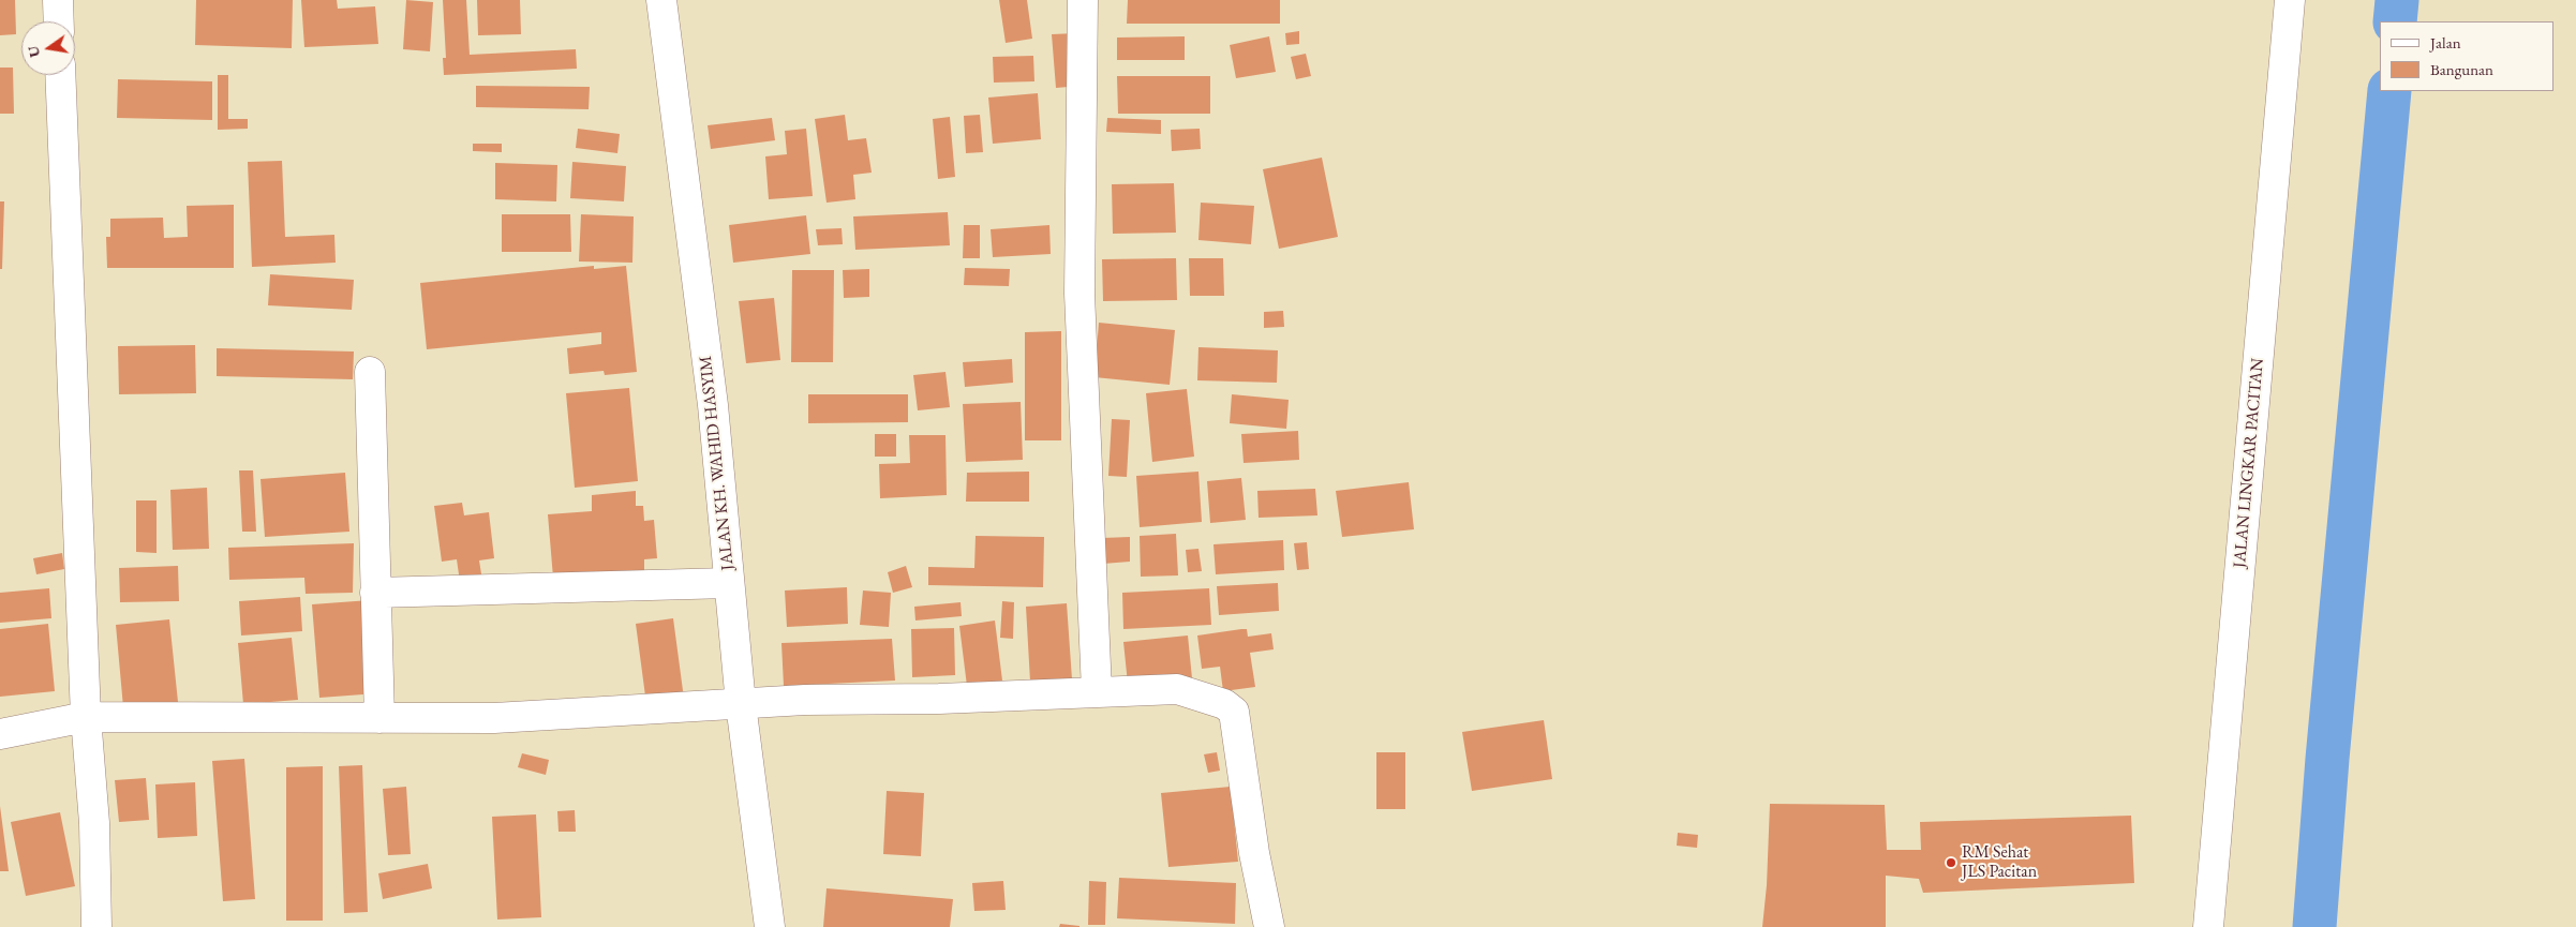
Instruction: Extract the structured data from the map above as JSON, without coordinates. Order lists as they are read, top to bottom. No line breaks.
{"streets":{"main road":["JALAN KH. WAHID HASYIM","JALAN LINGKAR PACITAN"]},"places":["RM Sehat JLS Pacitan"],"legend":["Jalan","Bangunan"],"north":"left"}
